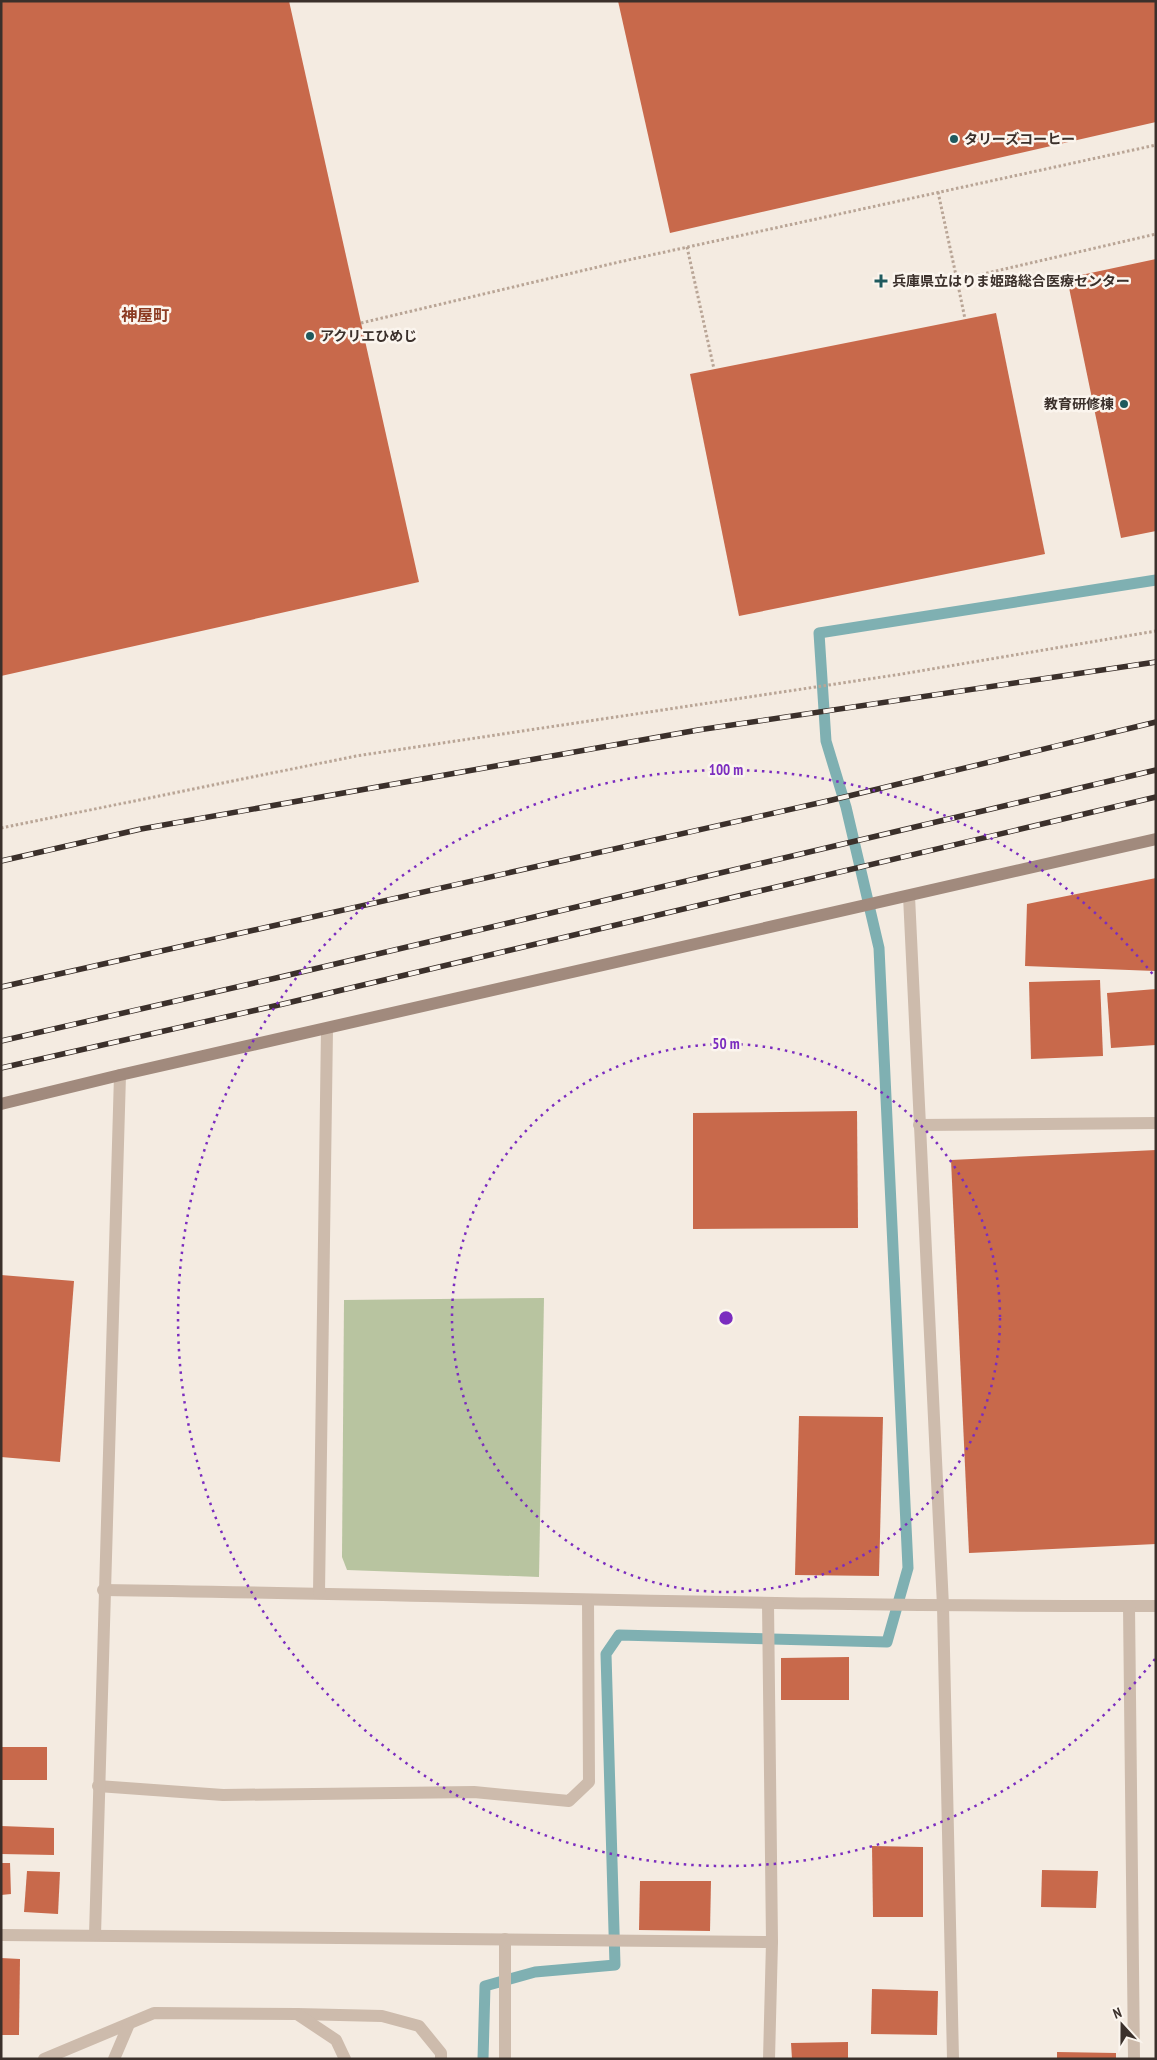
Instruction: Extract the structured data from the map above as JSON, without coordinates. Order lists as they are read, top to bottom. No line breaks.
{"districts":["神屋町"],"places":{"other":["タリーズコーヒー","アクリエひめじ","教育研修棟"],"health":["兵庫県立はりま姫路総合医療センター"]},"north":"top","rings":["100 m","50 m"]}
